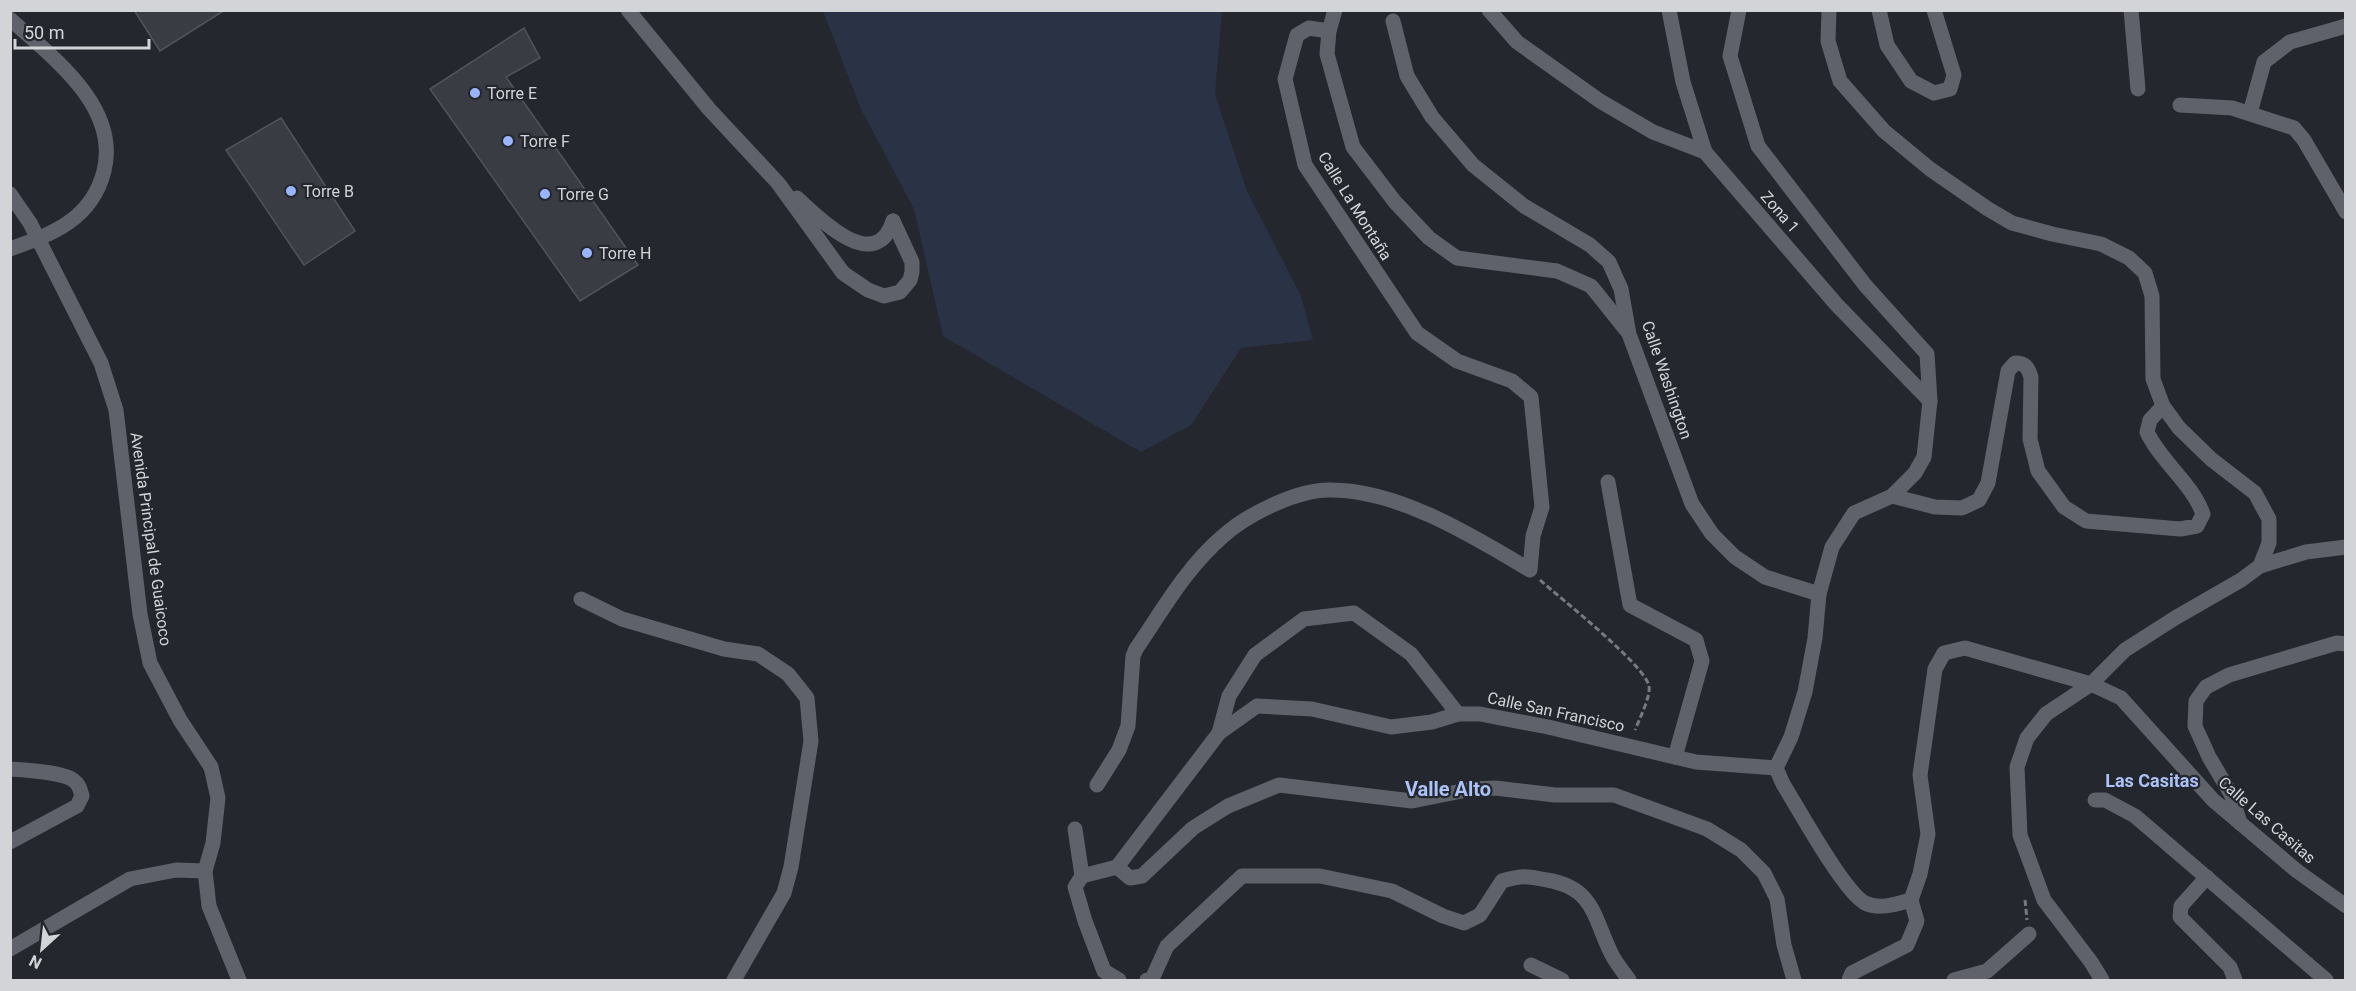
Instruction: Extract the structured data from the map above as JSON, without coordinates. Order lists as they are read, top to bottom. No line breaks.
{"streets":{"street":["Calle La Montaña","Zona 1","Calle Washington","Avenida Principal de Guaicoco","Calle San Francisco","Calle Las Casitas"]},"crossings":[["Calle La Montaña","Calle Washington"]],"districts":["Las Casitas","Valle Alto"],"places":["Torre E","Torre F","Torre B","Torre G","Torre H"],"scale_bar":"50 m","north":"bottom left"}
